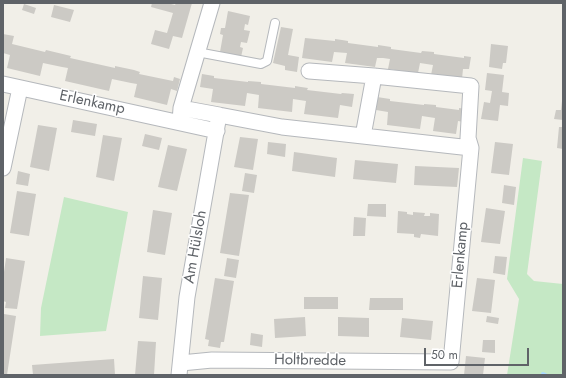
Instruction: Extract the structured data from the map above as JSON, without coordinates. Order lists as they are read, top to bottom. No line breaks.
{"streets":{"street":["Erlenkamp","Am Hülsloh","Holtbredde"]},"crossings":[["Erlenkamp","Am Hülsloh"],["Erlenkamp","Holtbredde"],["Am Hülsloh","Holtbredde"]],"scale_bar":"50 m"}
